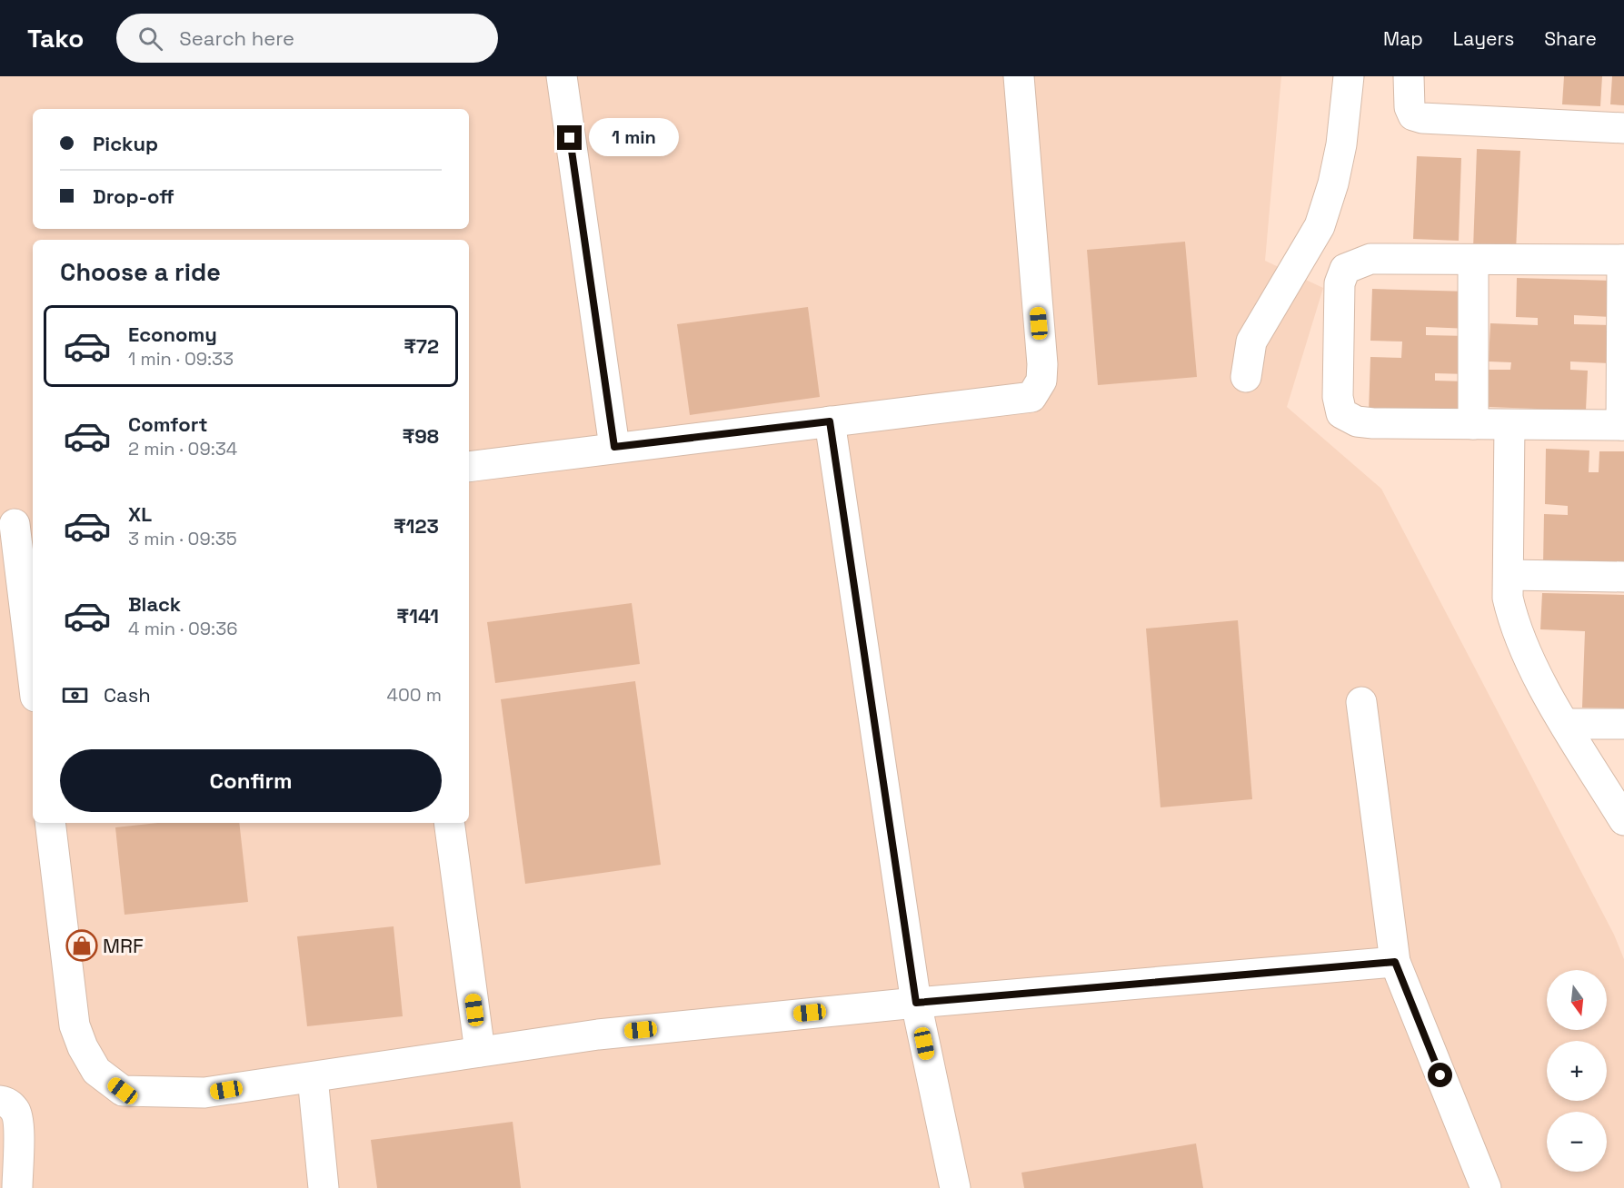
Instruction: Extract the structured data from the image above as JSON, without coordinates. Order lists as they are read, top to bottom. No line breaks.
{"places":{"shop":["MRF"]},"north":"bottom","page":{"header":"Tako","search":"Search here","nav":["Map","Layers","Share"],"banner":["Pickup","Drop-off"],"bubble":"1 min","heading":"Choose a ride","list":[{"name":"Economy","note":"1 min · 09:33","value":"₹72"},{"name":"Comfort","note":"2 min · 09:34","value":"₹98"},{"name":"XL","note":"3 min · 09:35","value":"₹123"},{"name":"Black","note":"4 min · 09:36","value":"₹141"}],"pay":["Cash","400 m"],"buttons":"Confirm","map_buttons":["+","−"]}}
